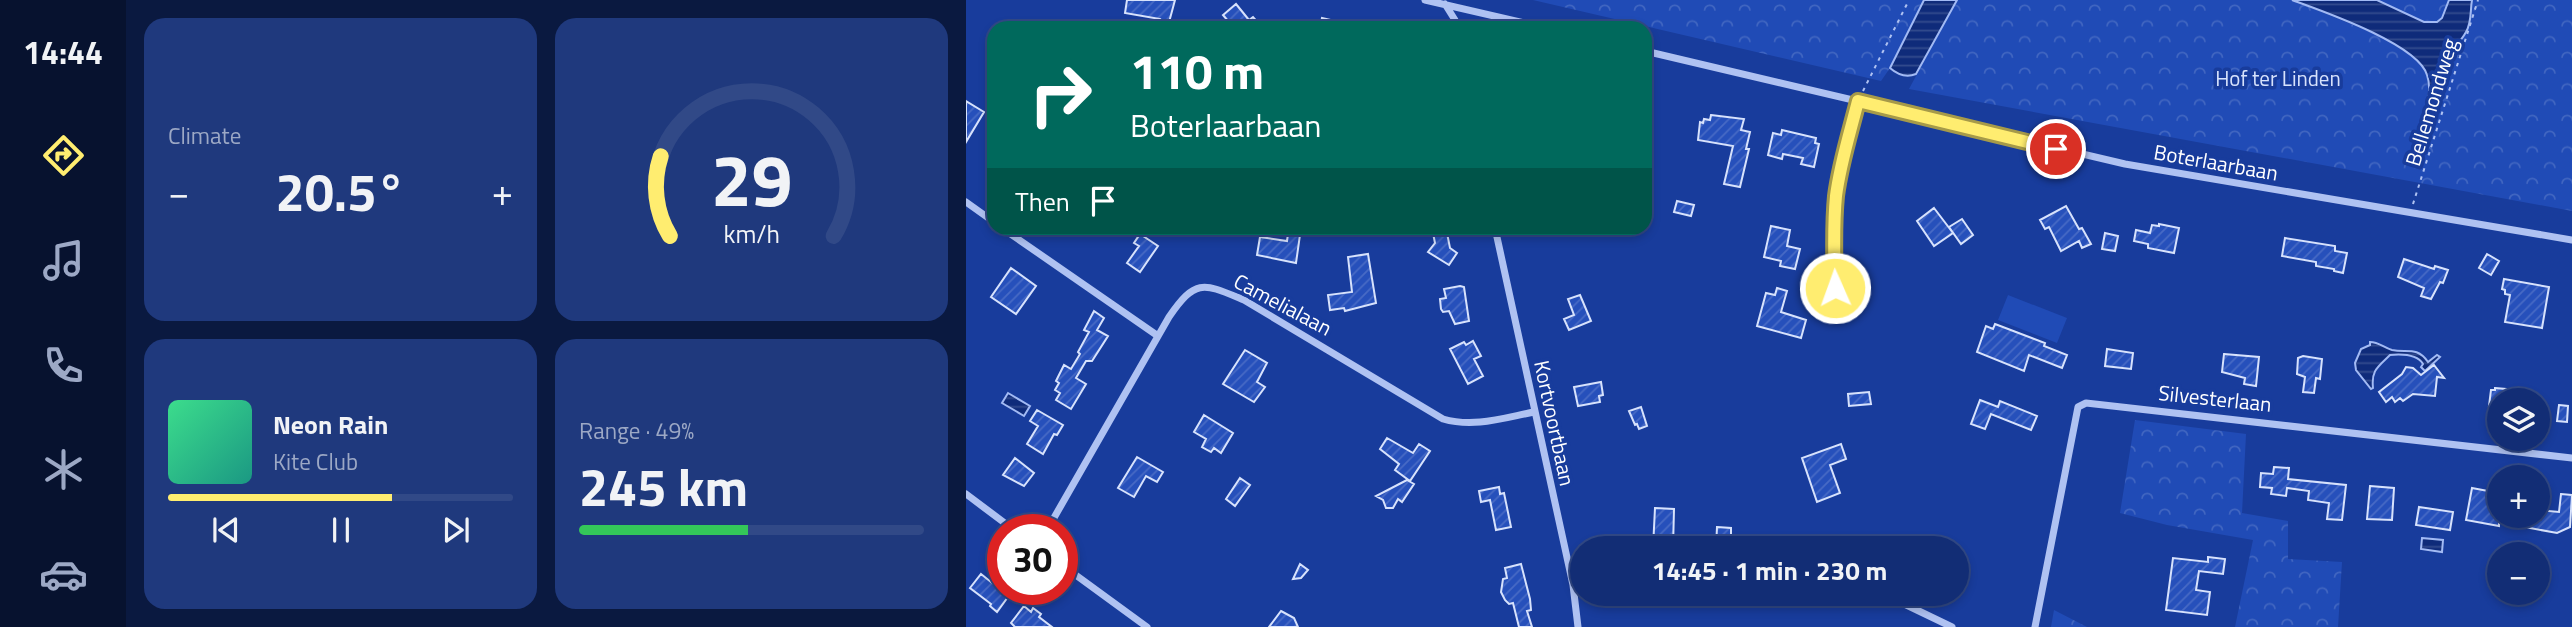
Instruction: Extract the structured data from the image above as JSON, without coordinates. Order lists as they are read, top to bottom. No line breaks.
{"streets":{"street":["Boterlaarbaan","Camelialaan","Silvesterlaan","Kortvoortbaan"],"path":["Bellemondweg"]},"crossings":[["Bellemondweg","Boterlaarbaan"],["Camelialaan","Kortvoortbaan"]],"parks":["Hof ter Linden"],"page":{"tabs":"14:44","tile":["Climate",["Range · 49%","245 km"]],"turn":["110 m","Boterlaarbaan"],"heat":["−","20.5°","+"],"then":"Then","map_buttons":["+","−"],"song":["Neon Rain","Kite Club"],"limit":"30","trip":"14:45 · 1 min · 230 m","gauge":["29","km/h"]}}
